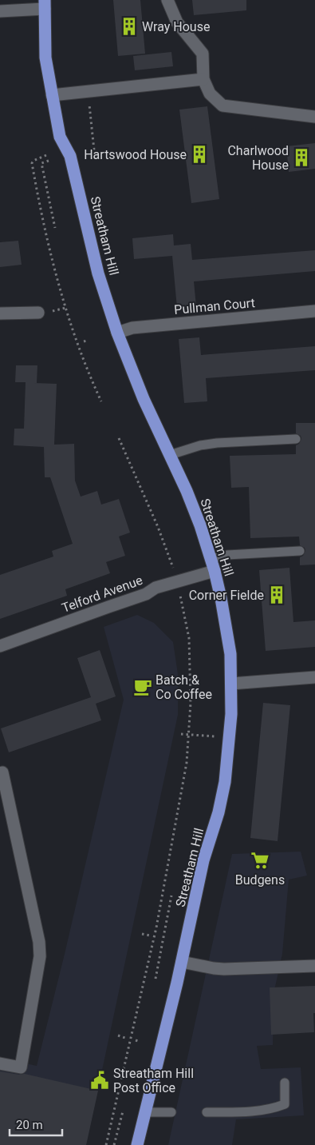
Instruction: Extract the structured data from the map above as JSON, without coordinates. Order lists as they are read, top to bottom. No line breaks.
{"streets":{"highway":["Streatham Hill"],"street":["Pullman Court","Telford Avenue"]},"crossings":[["Streatham Hill","Pullman Court"],["Streatham Hill","Telford Avenue"]],"places":{"building":["Wray House","Hartswood House","Charlwood House","Corner Fielde"],"cafe":["Batch & Co Coffee"],"supermarket":["Budgens"],"public building":["Streatham Hill Post Office"]},"scale_bar":"20 m"}
